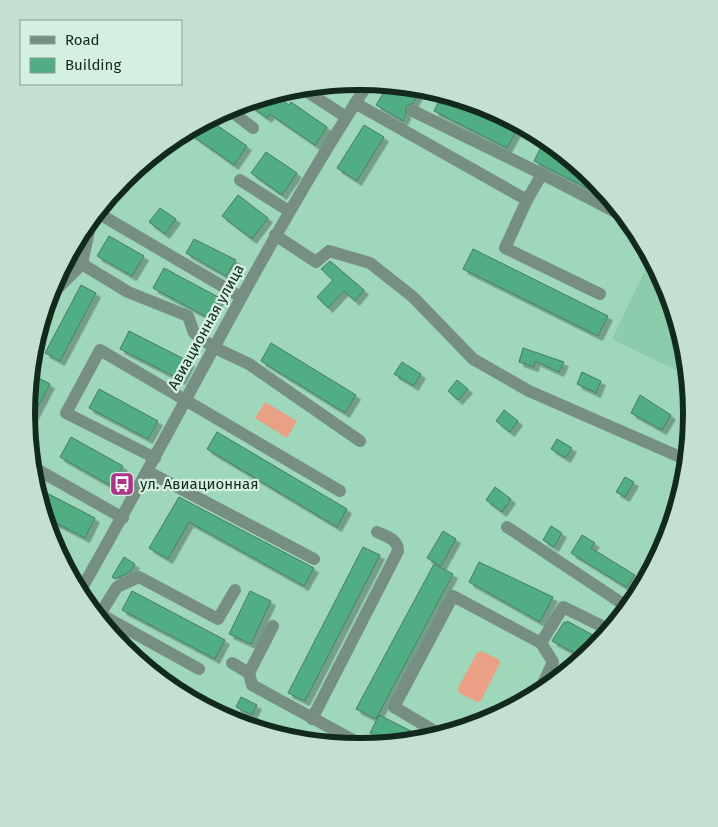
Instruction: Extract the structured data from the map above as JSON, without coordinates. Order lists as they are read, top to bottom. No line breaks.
{"streets":{"street":["Авиационная улица"]},"places":{"bus stop":["ул. Авиационная"]},"legend":["Road","Building"]}
